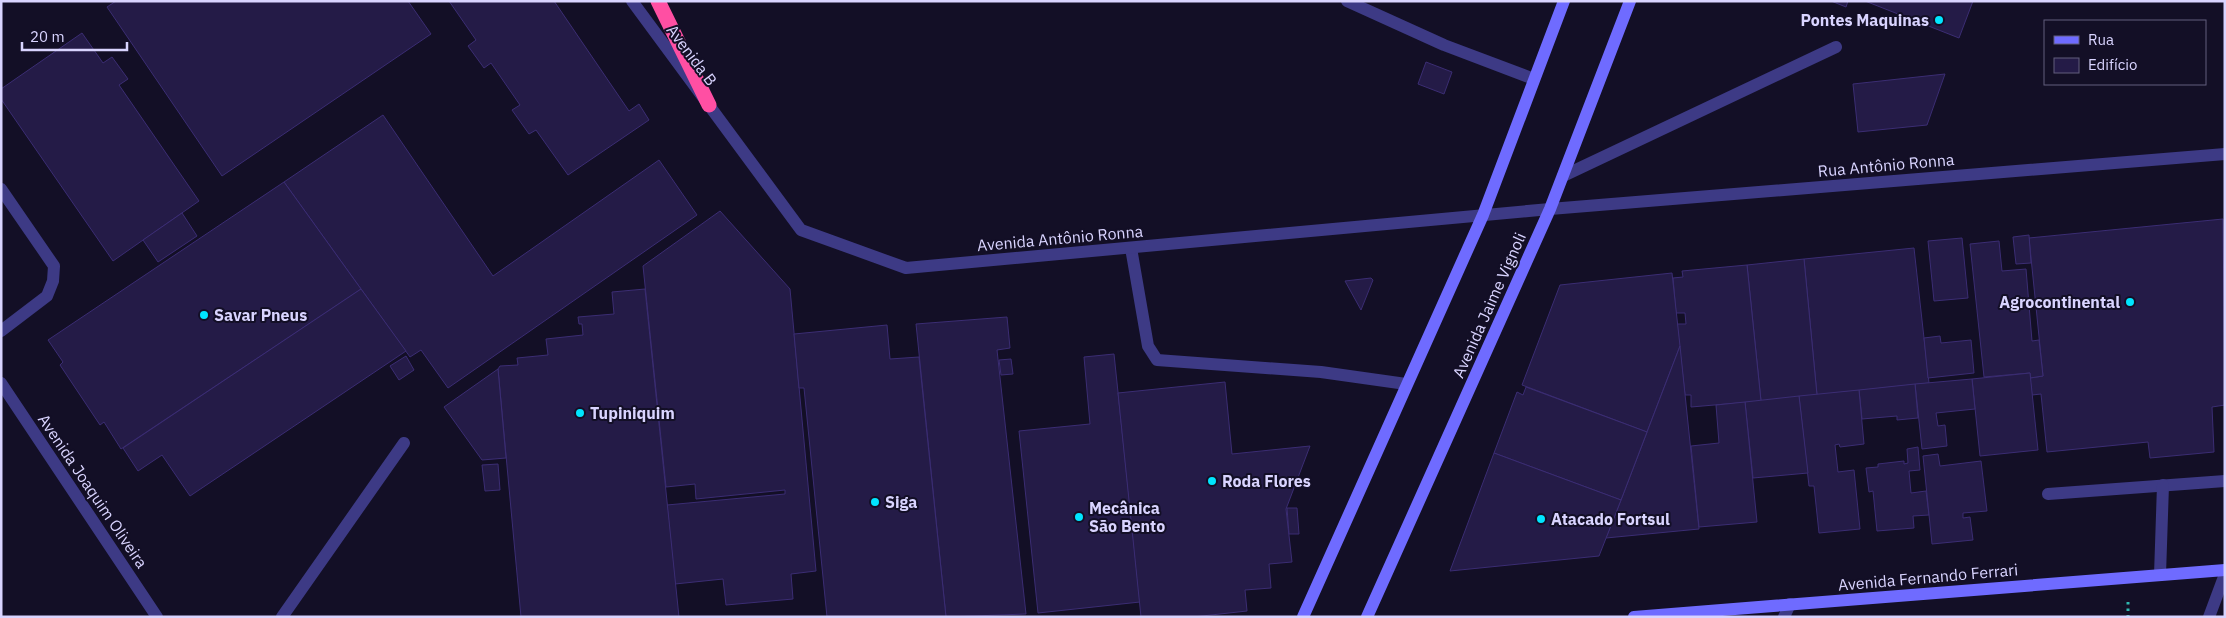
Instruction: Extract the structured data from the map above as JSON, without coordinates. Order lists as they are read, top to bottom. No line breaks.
{"streets":{"street":["Avenida B","Rua Antônio Ronna","Avenida Antônio Ronna","Avenida Jaime Vignoli","Avenida Joaquim Oliveira","Avenida Fernando Ferrari"]},"crossings":[["Avenida B","Avenida Antônio Ronna"],["Rua Antônio Ronna","Avenida Antônio Ronna"],["Rua Antônio Ronna","Avenida Jaime Vignoli"]],"places":["Pontes Maquinas","Agrocontinental","Savar Pneus","Tupiniquim","Roda Flores","Siga","Mecânica São Bento","Atacado Fortsul"],"legend":["Rua","Edifício"],"scale_bar":"20 m"}
